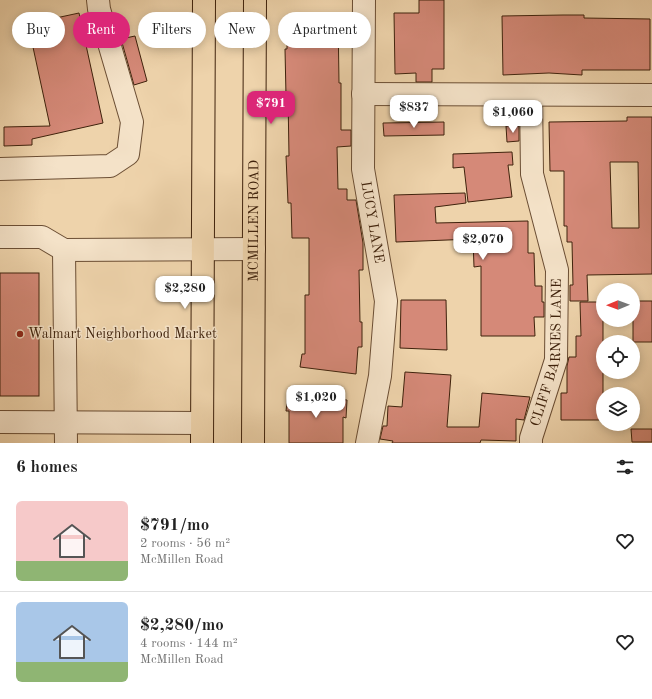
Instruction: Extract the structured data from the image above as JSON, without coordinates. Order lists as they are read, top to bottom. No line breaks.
{"streets":{"main road":["MCMILLEN ROAD"],"street":["LUCY LANE","CLIFF BARNES LANE"]},"places":["Walmart Neighborhood Market"],"north":"left","page":{"chip":["Buy","Rent","Filters","New","Apartment"],"price":["$791","$837","$1,060","$2,070","$2,280","$1,020"],"heading":"6 homes","list":[{"name":"$791/mo","note":"2 rooms · 56 m² · McMillen Road"},{"name":"$2,280/mo","note":"4 rooms · 144 m² · McMillen Road"}]}}
